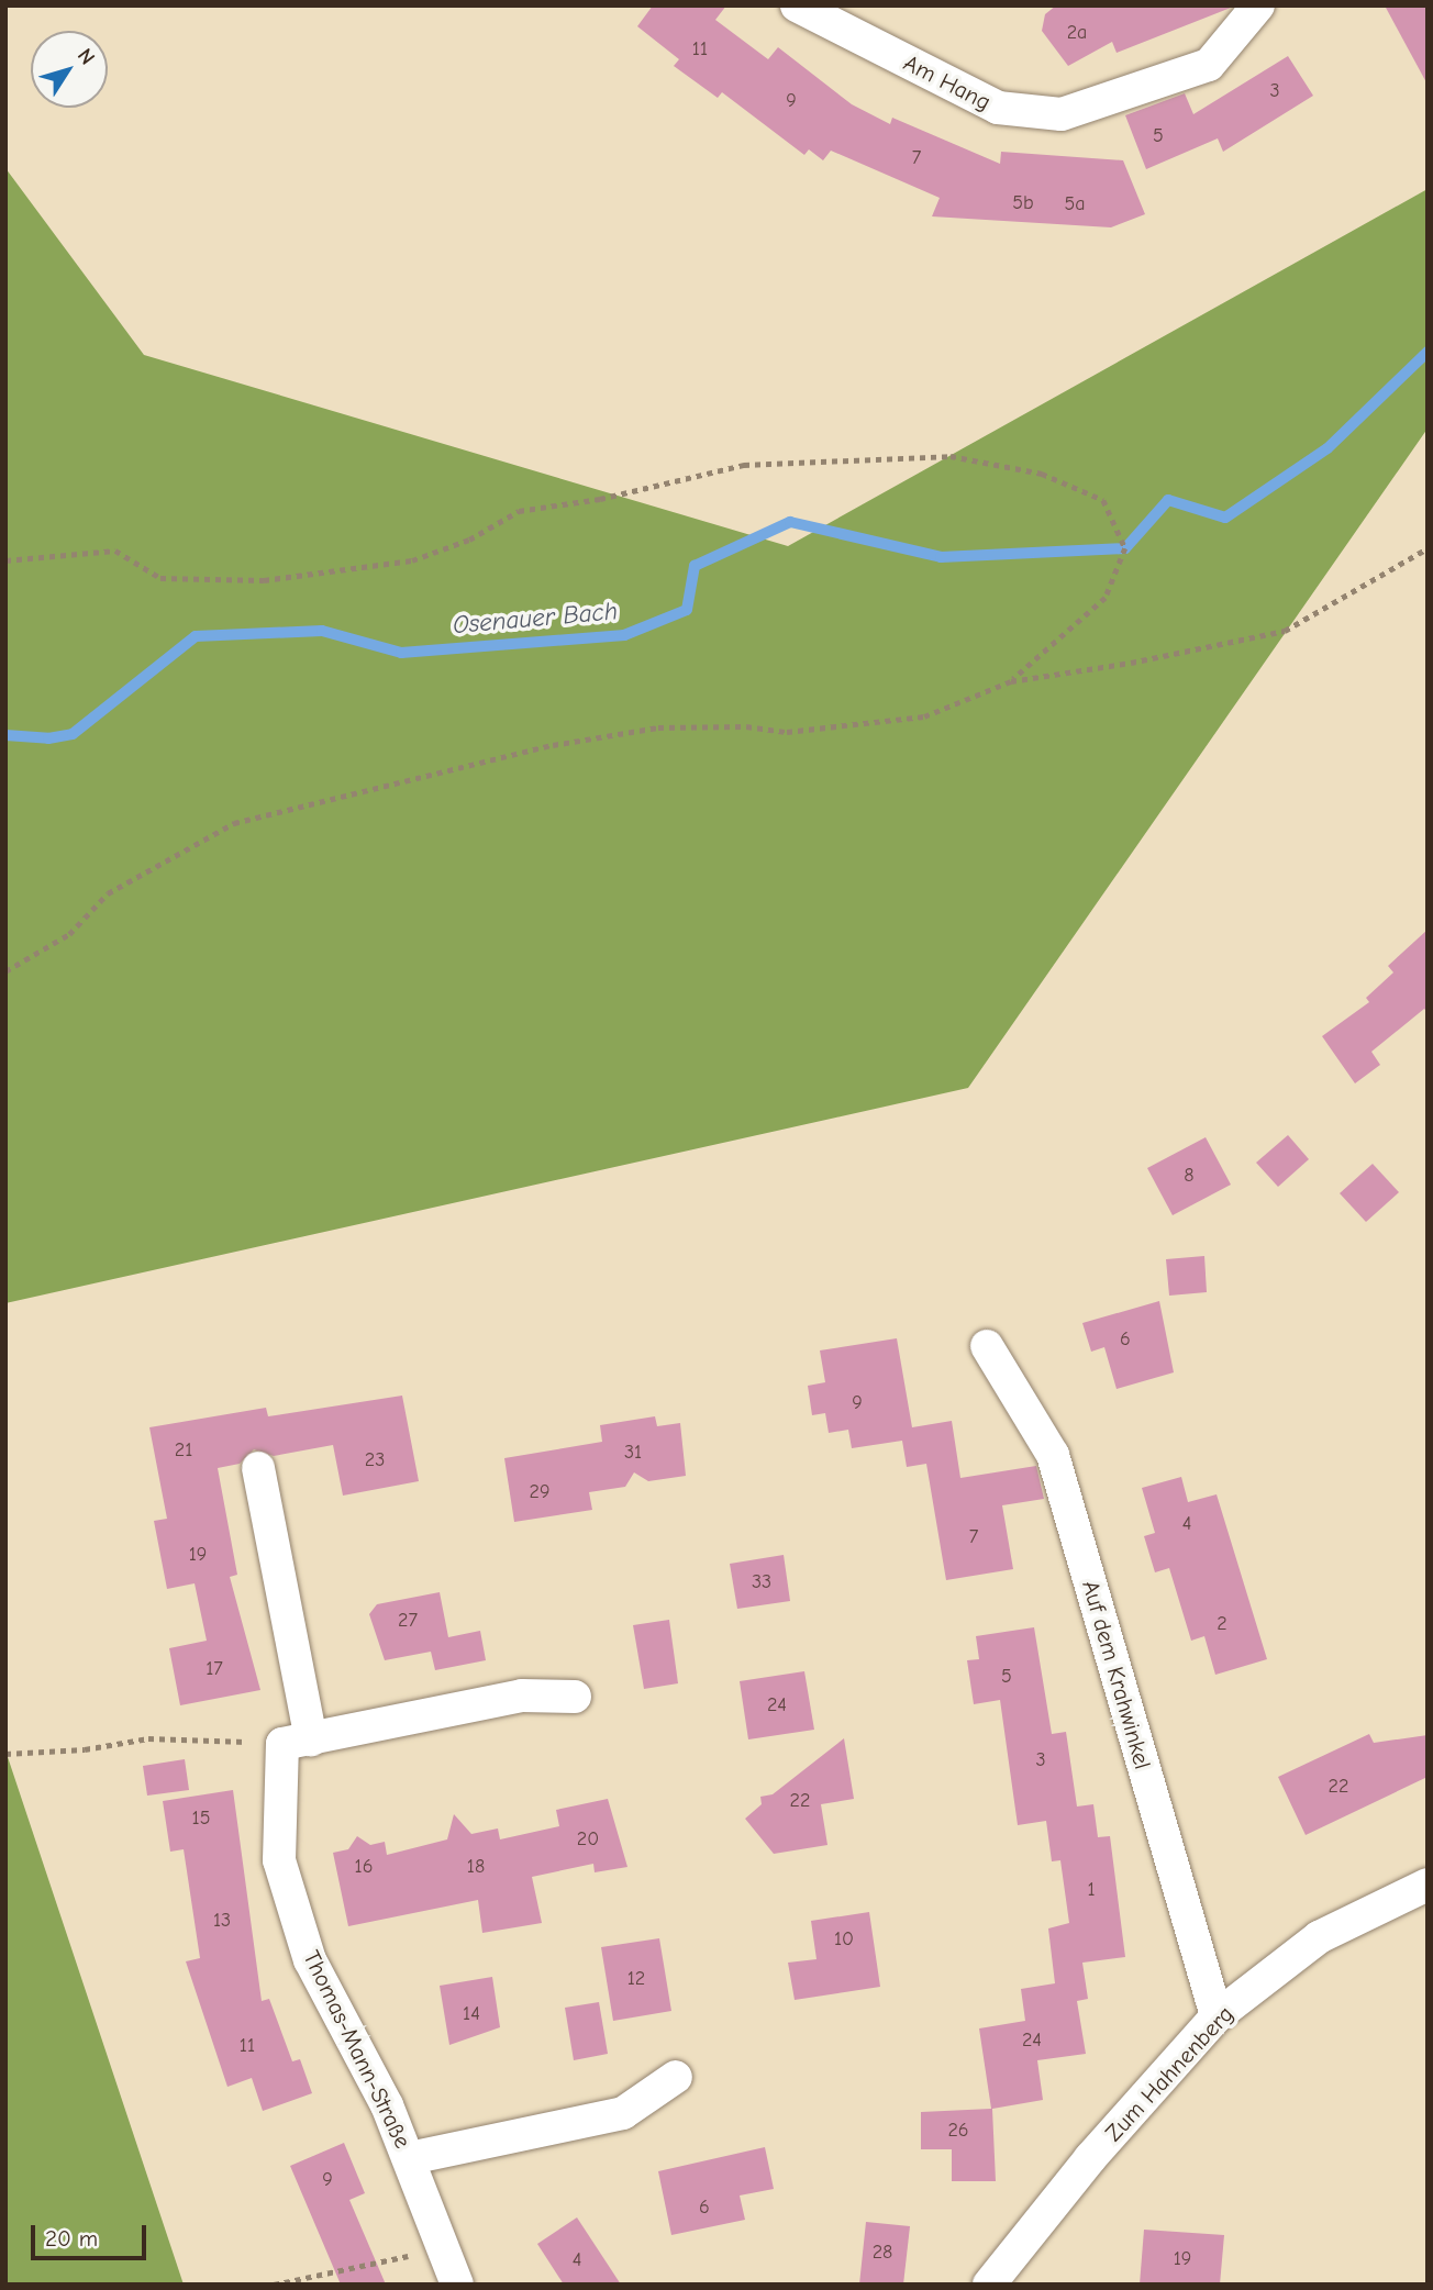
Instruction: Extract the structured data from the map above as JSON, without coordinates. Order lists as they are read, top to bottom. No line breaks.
{"streets":{"street":["Am Hang","Auf dem Krahwinkel","Thomas-Mann-Straße","Zum Hahnenberg"]},"crossings":[["Auf dem Krahwinkel","Zum Hahnenberg"]],"water":["Osenauer Bach"],"house_numbers":["2a","11","3","9","5","7","5b","5a","8","6","9","21","31","23","29","4","7","19","33","27","2","17","5","24","3","22","22","15","20","16","18","1","13","10","12","14","24","11","26","9","6","28","19","4"],"scale_bar":"20 m","north":"top right"}
